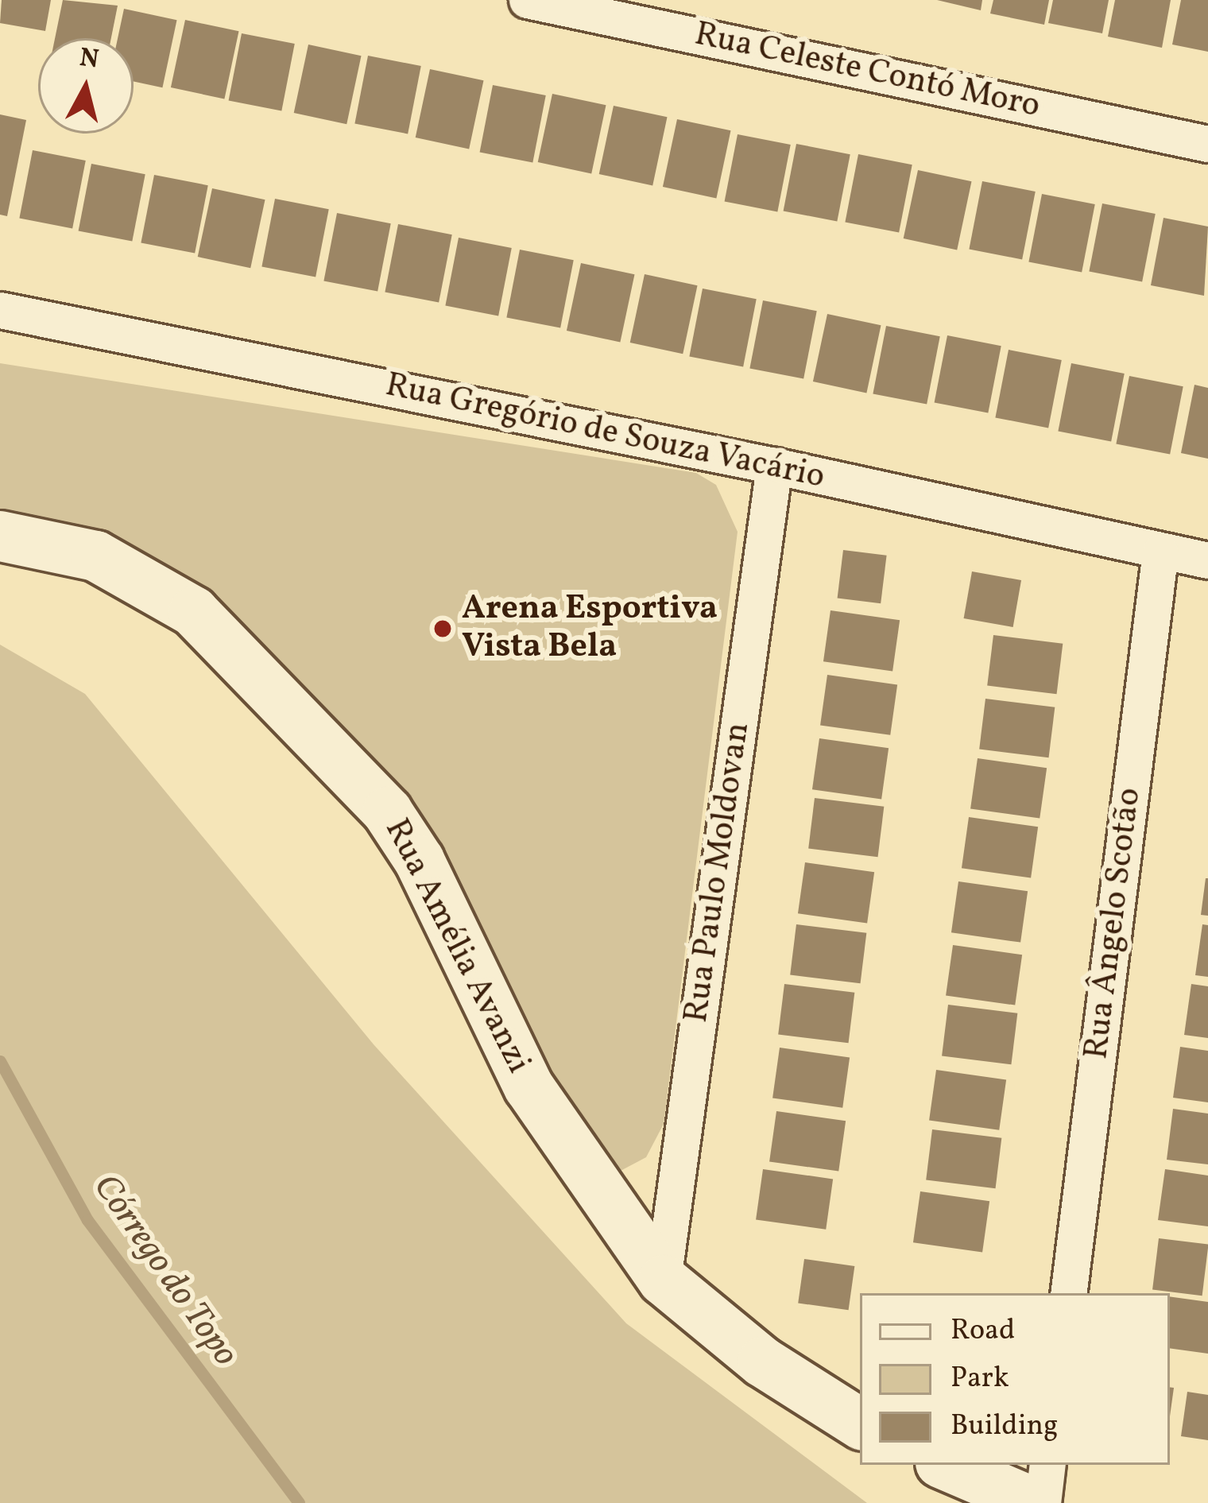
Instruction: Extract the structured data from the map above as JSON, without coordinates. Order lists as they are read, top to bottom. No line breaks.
{"streets":{"street":["Rua Celeste Contó Moro","Rua Gregório de Souza Vacário","Rua Paulo Moldovan","Rua Ângelo Scotão","Rua Amélia Avanzi"]},"crossings":[["Rua Gregório de Souza Vacário","Rua Paulo Moldovan"],["Rua Gregório de Souza Vacário","Rua Ângelo Scotão"],["Rua Paulo Moldovan","Rua Amélia Avanzi"]],"water":["Córrego do Topo"],"places":["Arena Esportiva Vista Bela"],"legend":["Road","Park","Building"],"north":"top"}
